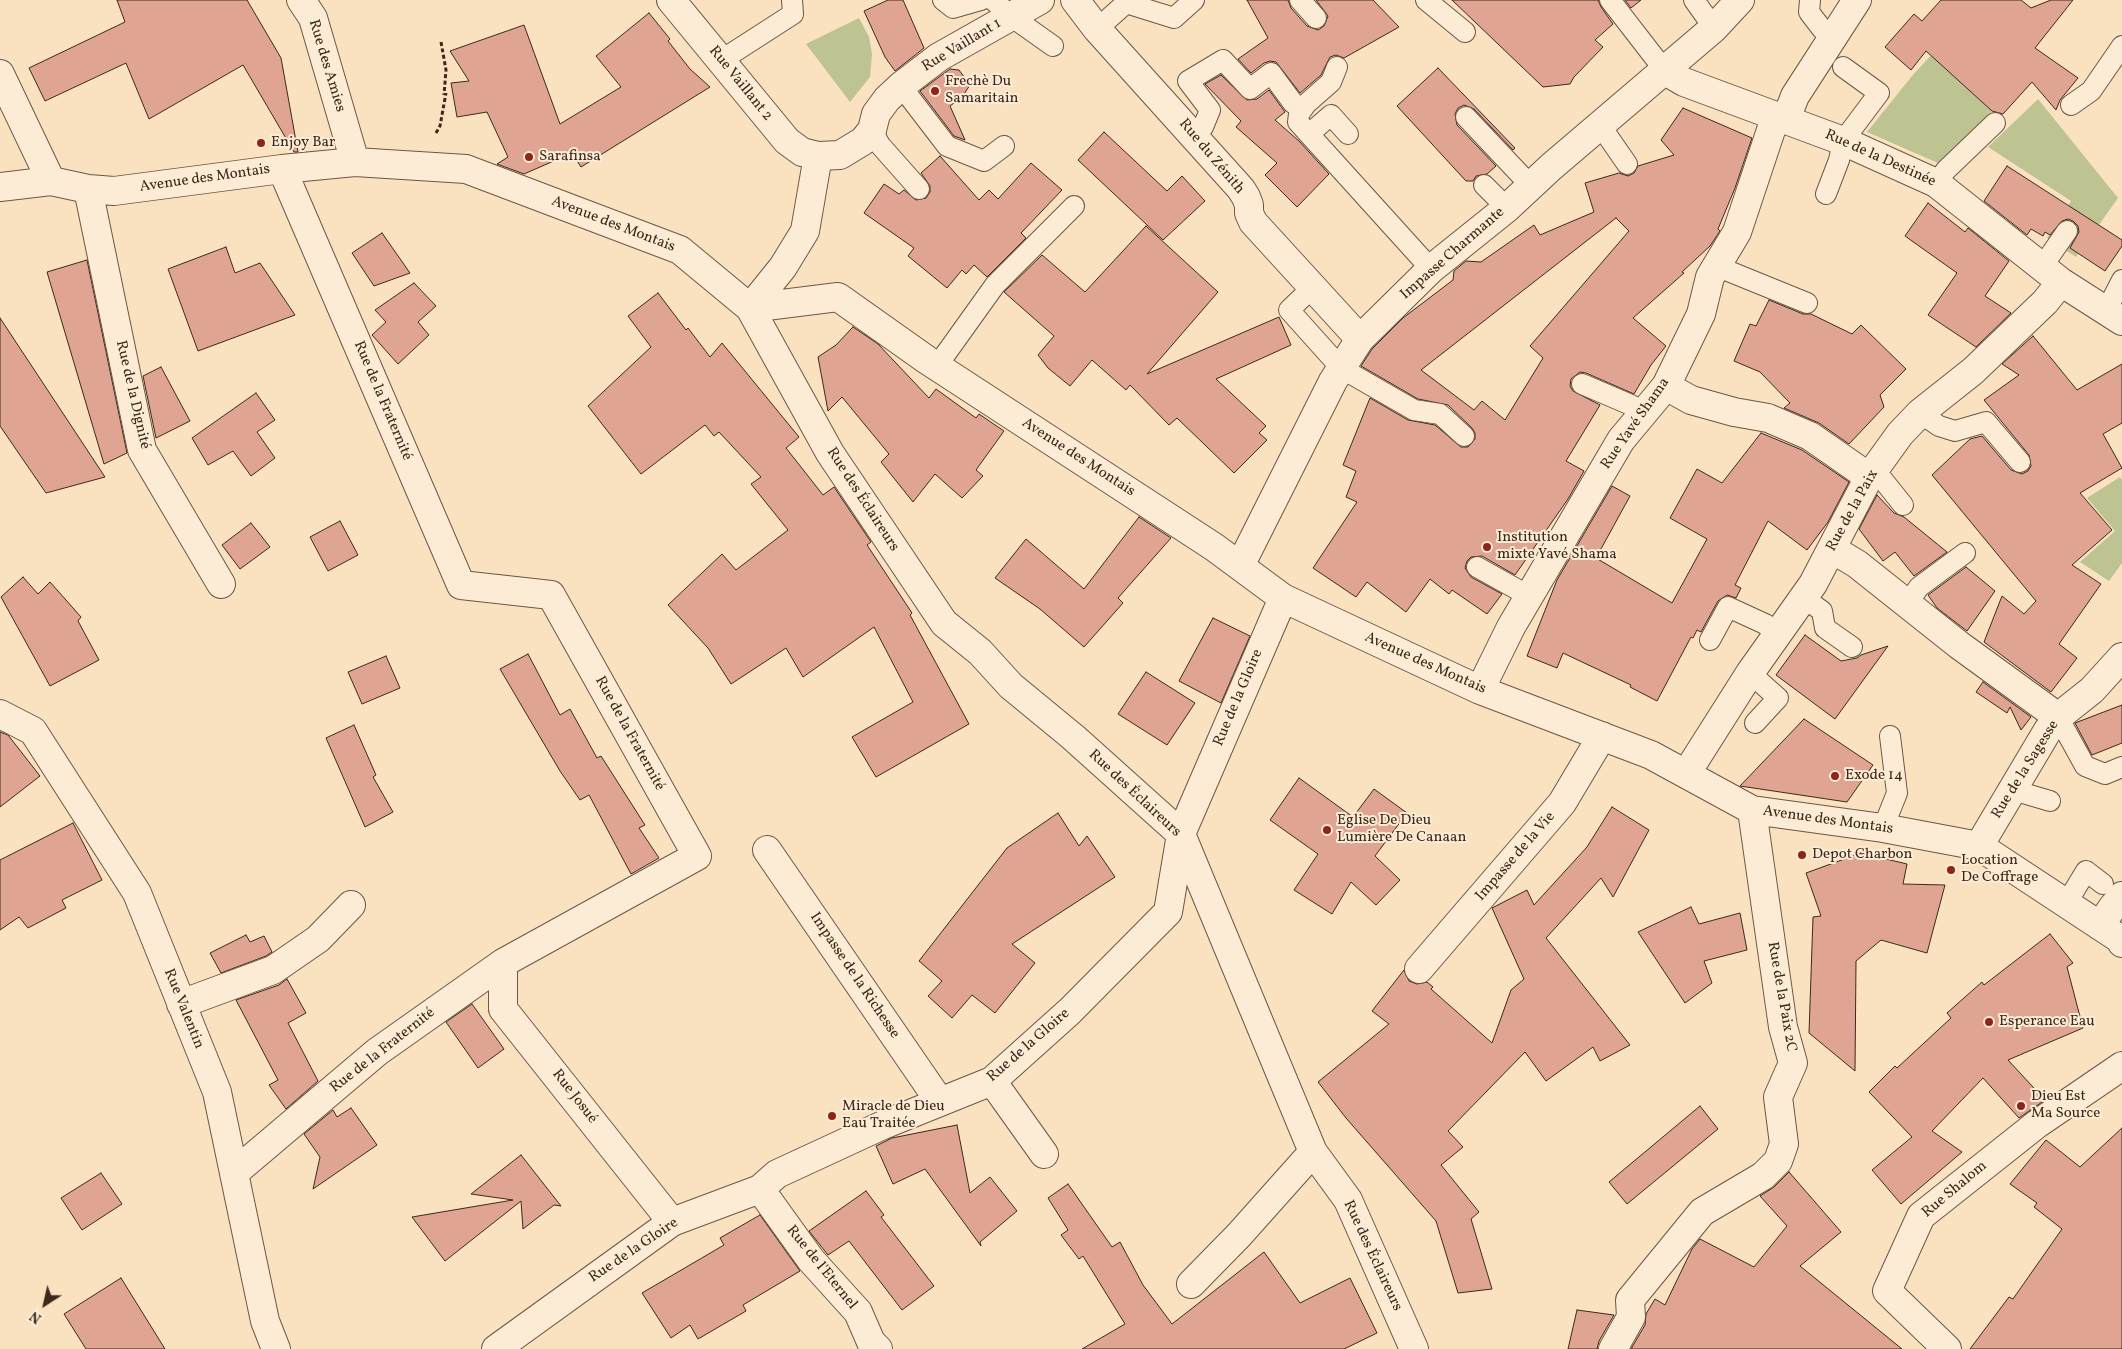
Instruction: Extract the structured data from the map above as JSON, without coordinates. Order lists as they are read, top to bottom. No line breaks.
{"streets":{"street":["Rue Vaillant 1","Rue des Amies","Rue Vaillant 2","Rue du Zénith","Rue de la Destinée","Avenue des Montais","Impasse Charmante","Rue de la Dignité","Rue de la Fraternité","Rue Yavé Shama","Rue des Éclaireurs","Rue de la Paix","Rue de la Gloire","Rue de la Sagesse","Impasse de la Vie","Impasse de la Richesse","Rue de la Paix 2C","Rue Valentin","Rue Josué","Rue Shalom","Rue de l'Eternel"]},"crossings":[["Rue Vaillant 1","Rue Vaillant 2"],["Rue des Amies","Avenue des Montais"],["Rue du Zénith","Impasse Charmante"],["Rue de la Destinée","Impasse Charmante"],["Rue de la Destinée","Rue Yavé Shama"],["Rue de la Destinée","Rue de la Paix"],["Avenue des Montais","Impasse Charmante"],["Avenue des Montais","Rue de la Dignité"],["Avenue des Montais","Rue de la Fraternité"],["Avenue des Montais","Rue Yavé Shama"],["Avenue des Montais","Rue des Éclaireurs"],["Avenue des Montais","Rue de la Paix"],["Avenue des Montais","Rue de la Gloire"],["Avenue des Montais","Rue de la Sagesse"],["Avenue des Montais","Impasse de la Vie"],["Avenue des Montais","Rue de la Paix 2C"],["Rue de la Fraternité","Rue Valentin"],["Rue de la Fraternité","Rue Josué"],["Rue des Éclaireurs","Rue de la Gloire"],["Rue de la Gloire","Impasse de la Richesse"],["Rue de la Gloire","Rue Josué"],["Rue de la Gloire","Rue de l'Eternel"]],"places":["Frechè Du Samaritain","Enjoy Bar","Sarafinsa","Institution mixte Yavé Shama","Exode 14","Eglise De Dieu Lumière De Canaan","Depot Charbon","Location De Coffrage","Esperance Eau","Dieu Est Ma Source","Miracle de Dieu Eau Traitée"],"north":"bottom left"}
